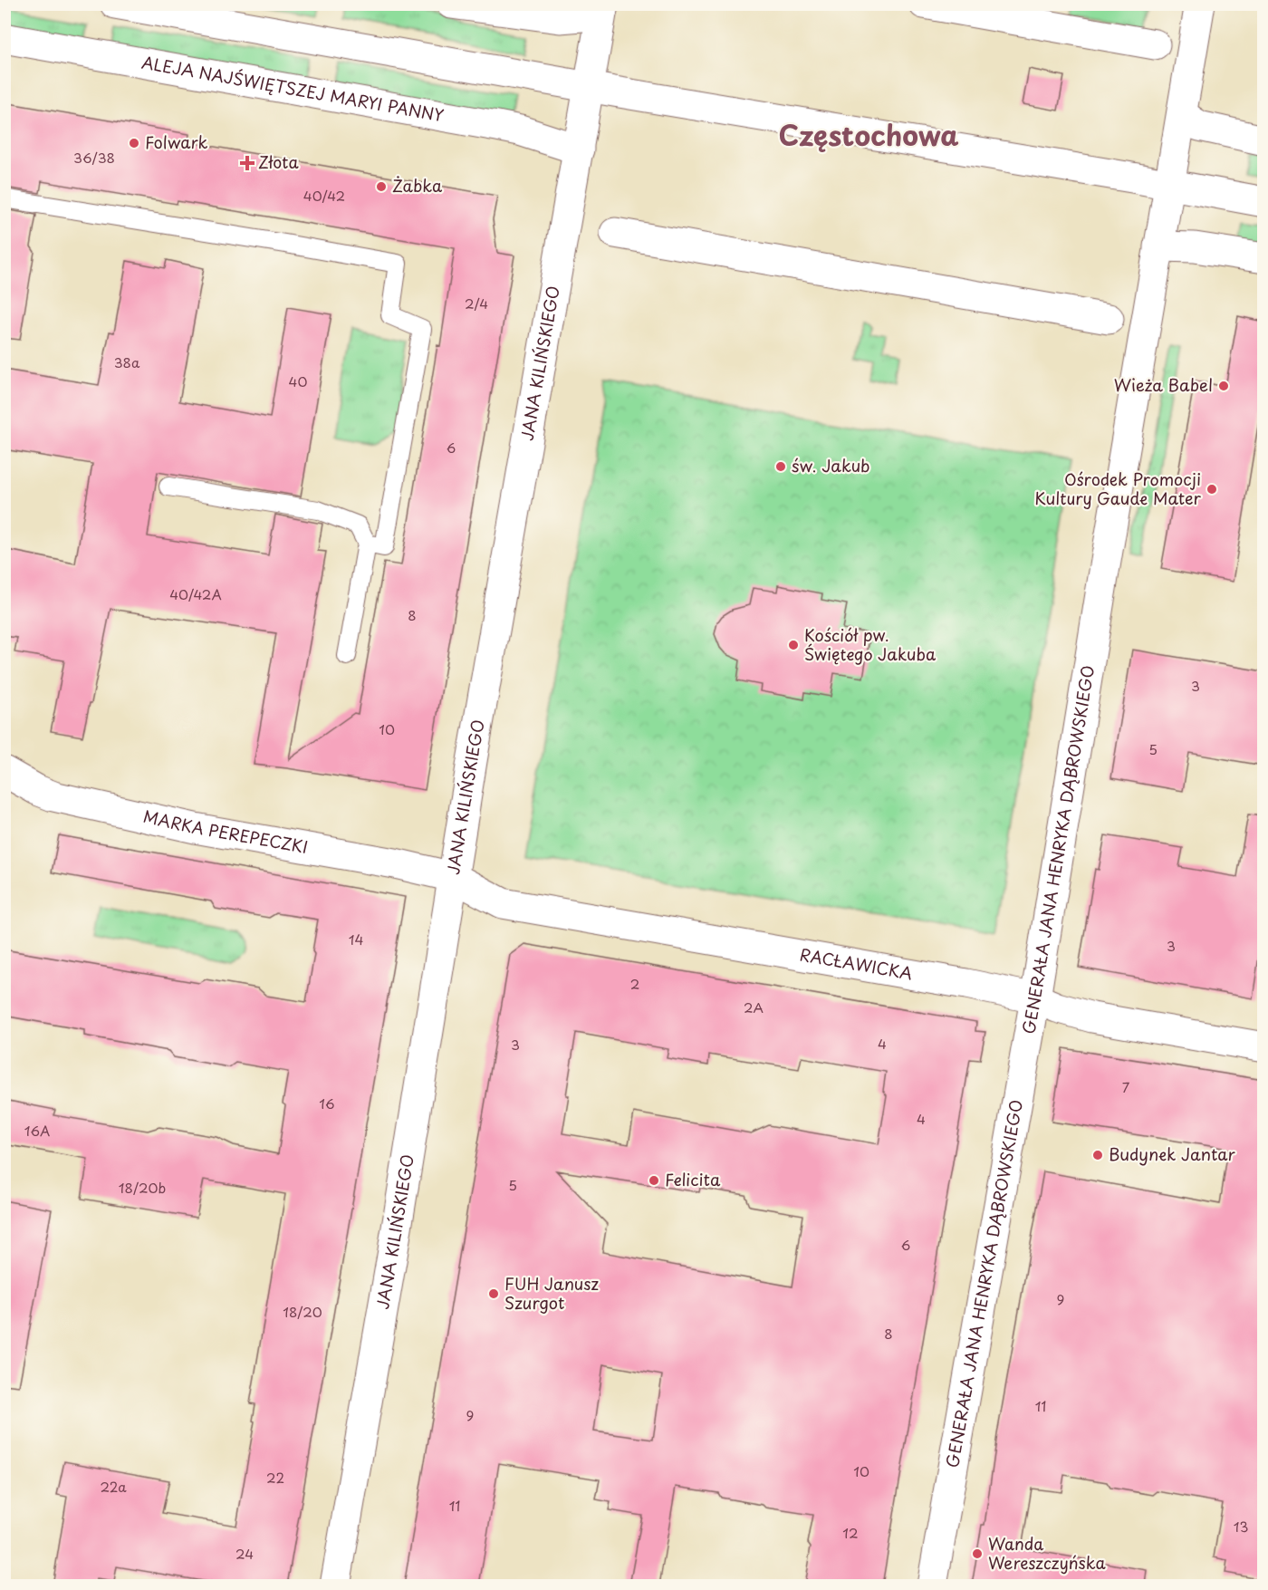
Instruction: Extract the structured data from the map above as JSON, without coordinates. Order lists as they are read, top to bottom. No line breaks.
{"streets":{"street":["ALEJA NAJŚWIĘTSZEJ MARYI PANNY","JANA KILIŃSKIEGO","MARKA PEREPECZKI","GENERAŁA JANA HENRYKA DĄBROWSKIEGO","RACŁAWICKA"]},"crossings":[["ALEJA NAJŚWIĘTSZEJ MARYI PANNY","JANA KILIŃSKIEGO"],["JANA KILIŃSKIEGO","MARKA PEREPECZKI"],["JANA KILIŃSKIEGO","RACŁAWICKA"],["MARKA PEREPECZKI","RACŁAWICKA"],["GENERAŁA JANA HENRYKA DĄBROWSKIEGO","RACŁAWICKA"]],"districts":["Częstochowa"],"places":{"other":["Folwark","Żabka","Wieża Babel","św. Jakub","Ośrodek Promocji Kultury Gaude Mater","Kościół pw. Świętego Jakuba","Budynek Jantar","Felicita","FUH Janusz Szurgot","Wanda Wereszczyńska"],"health":["Złota"]},"house_numbers":["36/38","40/42","2/4","38a","40","6","40/42A","8","3","10","5","14","3","2","2A","4","3","7","16","4","16A","5","18/20b","6","9","18/20","8","11","9","10","22","22a","11","13","12","24"]}
